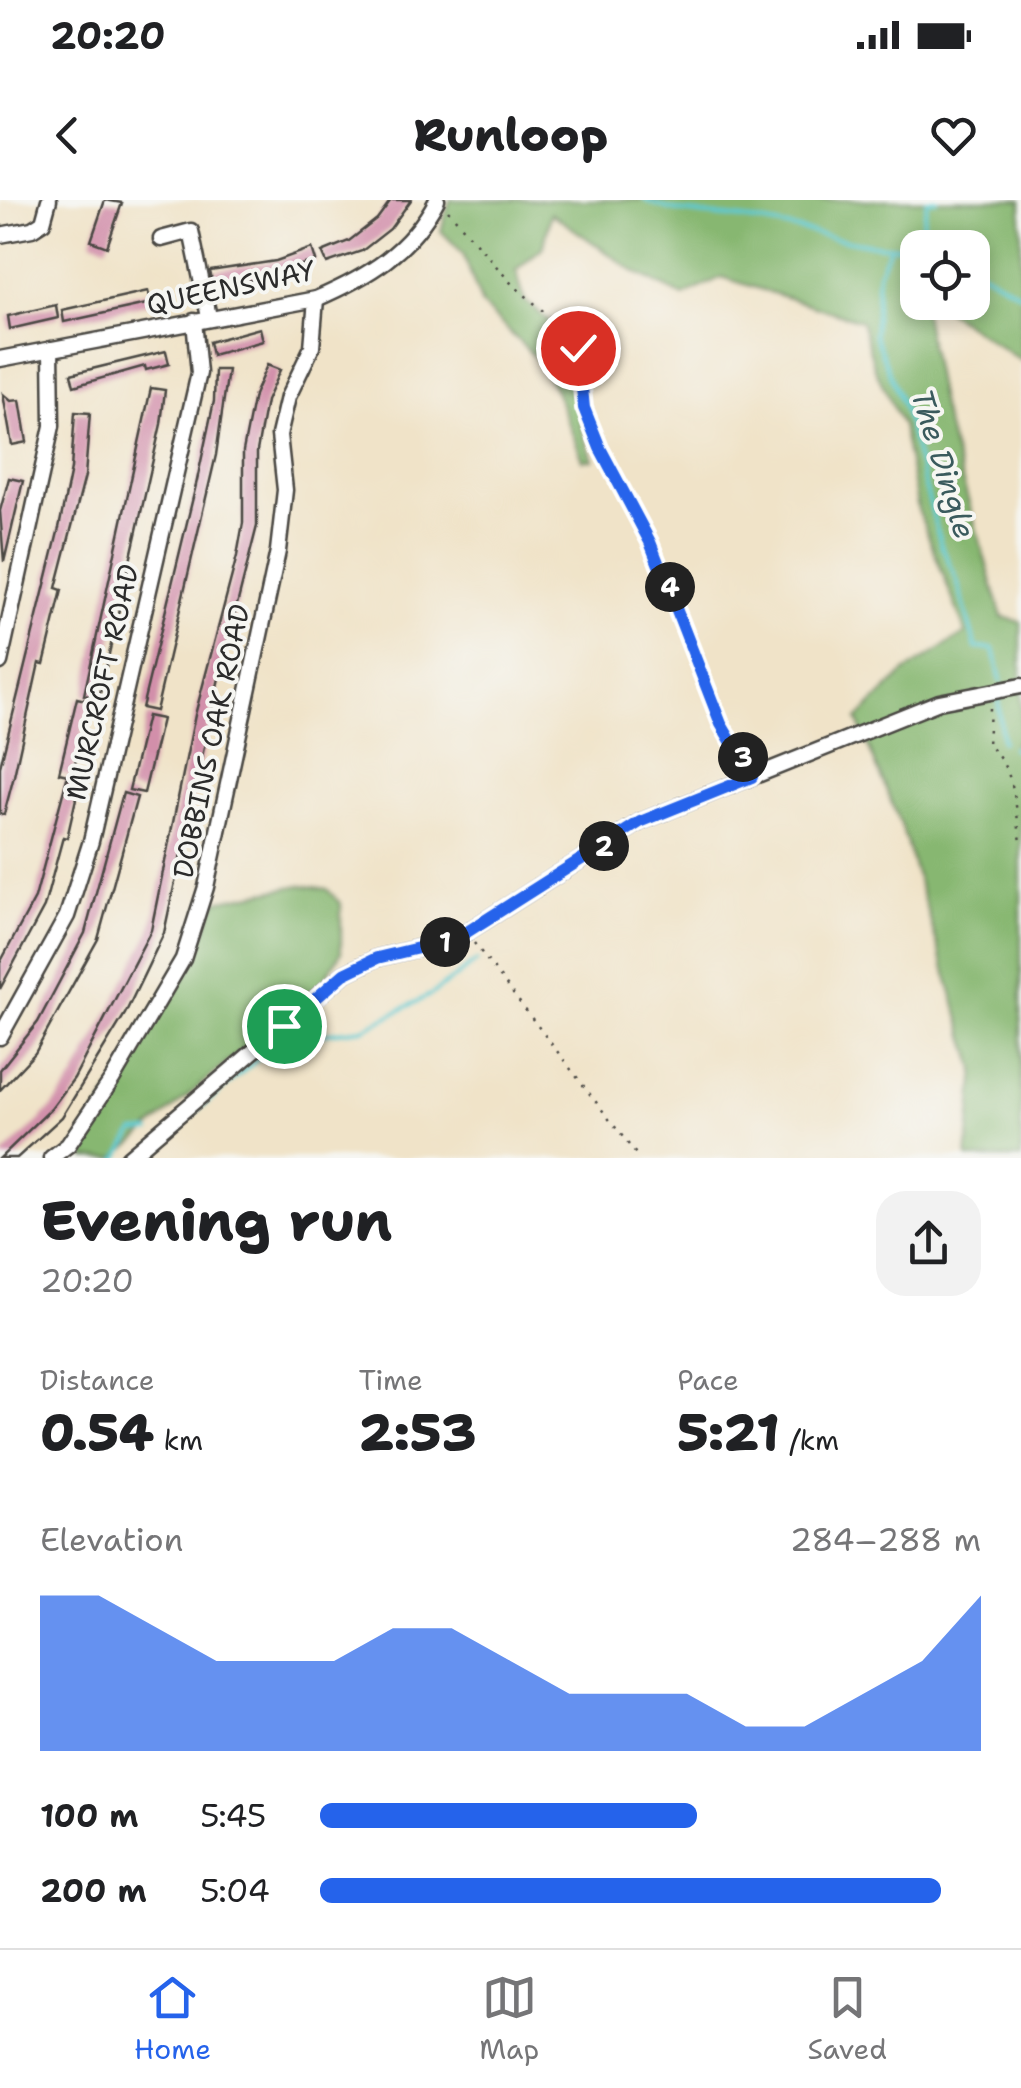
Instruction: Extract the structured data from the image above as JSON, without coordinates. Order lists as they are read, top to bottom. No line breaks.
{"streets":{"street":["QUEENSWAY","MURCROFT ROAD","DOBBINS OAK ROAD"]},"crossings":[["QUEENSWAY","MURCROFT ROAD"],["QUEENSWAY","DOBBINS OAK ROAD"]],"water":["The Dingle"],"page":{"status":"20:20","header":"Runloop","pins":["4","3","2","1"],"heading":["Evening run","20:20"],"stats":[["Distance","0.54 km"],["Time","2:53"],["Pace","5:21 /km"]],"chart":["Elevation","284–288 m"],"list":[{"name":"100 m","note":"5:45"},{"name":"200 m","note":"5:04"}],"tabs":["Home","Map","Saved"]}}
